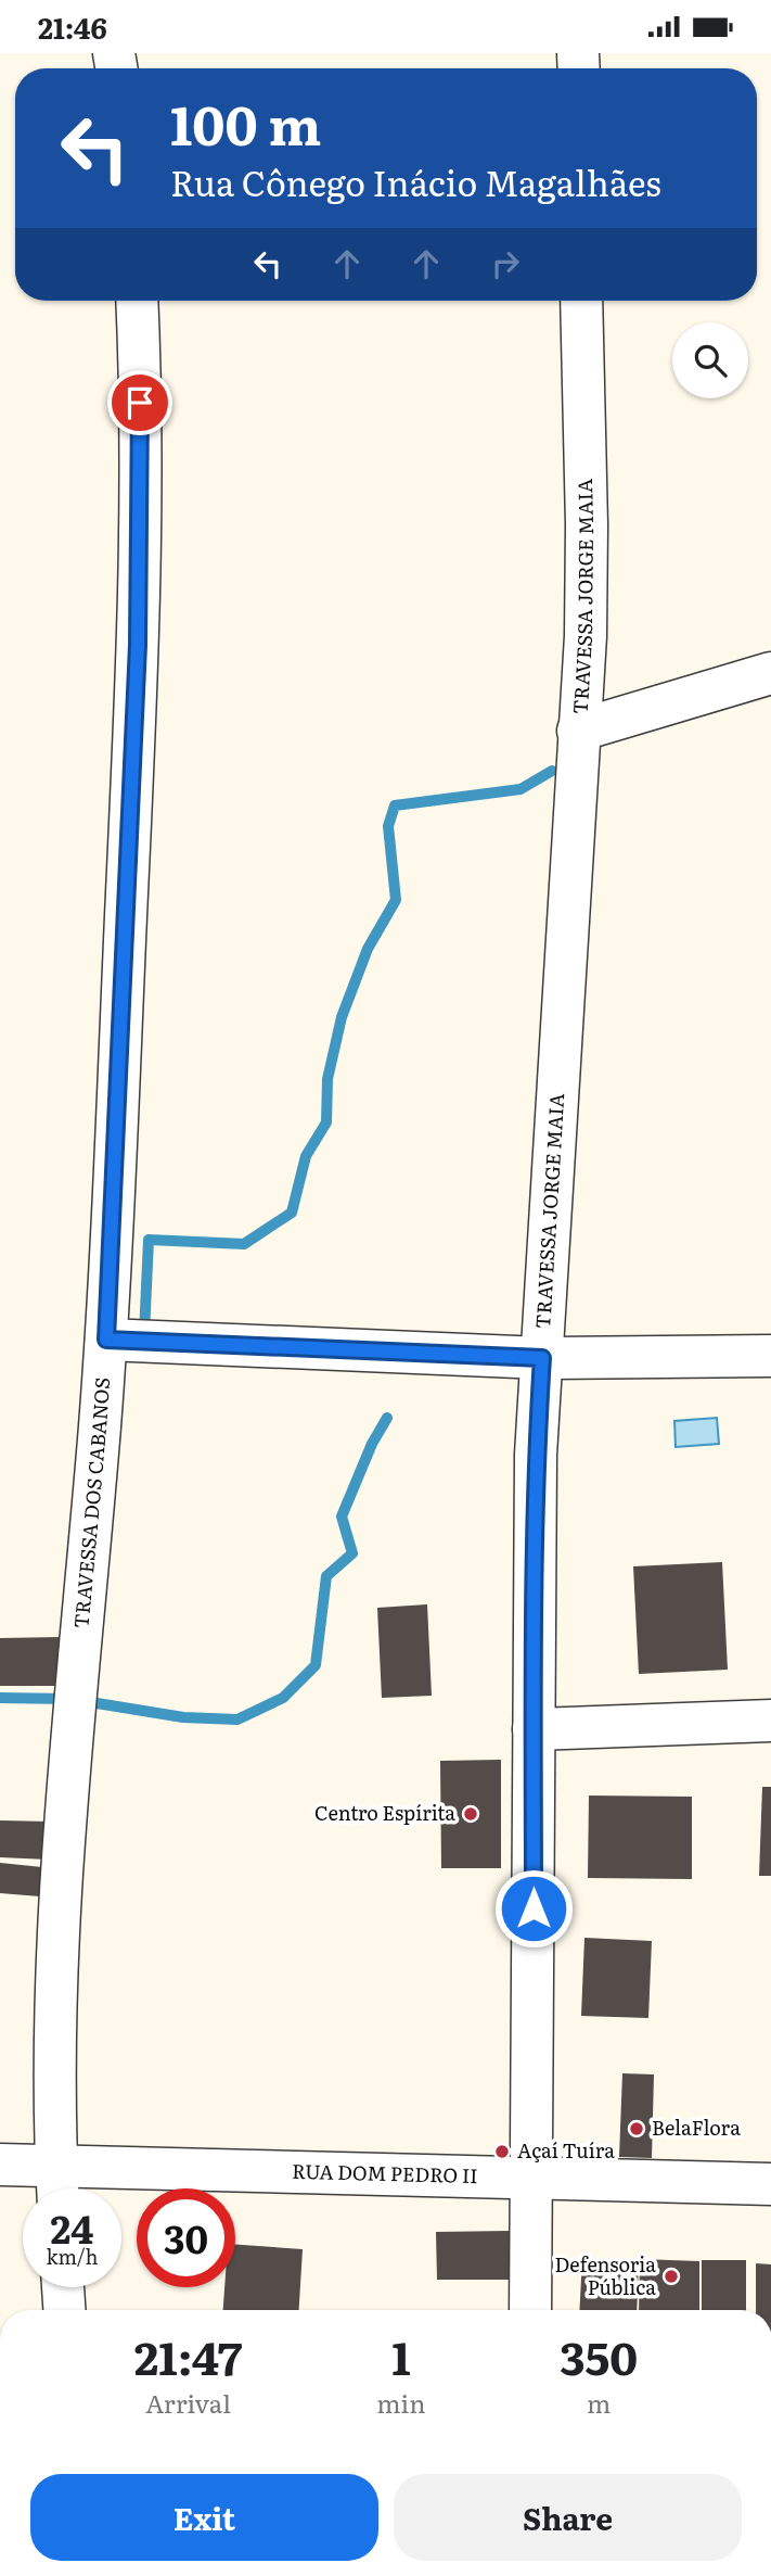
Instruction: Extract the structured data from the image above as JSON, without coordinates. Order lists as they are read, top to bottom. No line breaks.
{"streets":{"street":["TRAVESSA JORGE MAIA","TRAVESSA DOS CABANOS","RUA DOM PEDRO II"]},"crossings":[["TRAVESSA JORGE MAIA","RUA DOM PEDRO II"],["TRAVESSA DOS CABANOS","RUA DOM PEDRO II"]],"places":["Centro Espírita","BelaFlora","Açaí Tuíra","Defensoria Pública"],"page":{"status":"21:46","turn":["100 m","Rua Cônego Inácio Magalhães"],"speed":"24 km/h","limit":"30","eta":["21:47","Arrival","1","min","350","m"],"buttons":["Exit","Share"]}}
